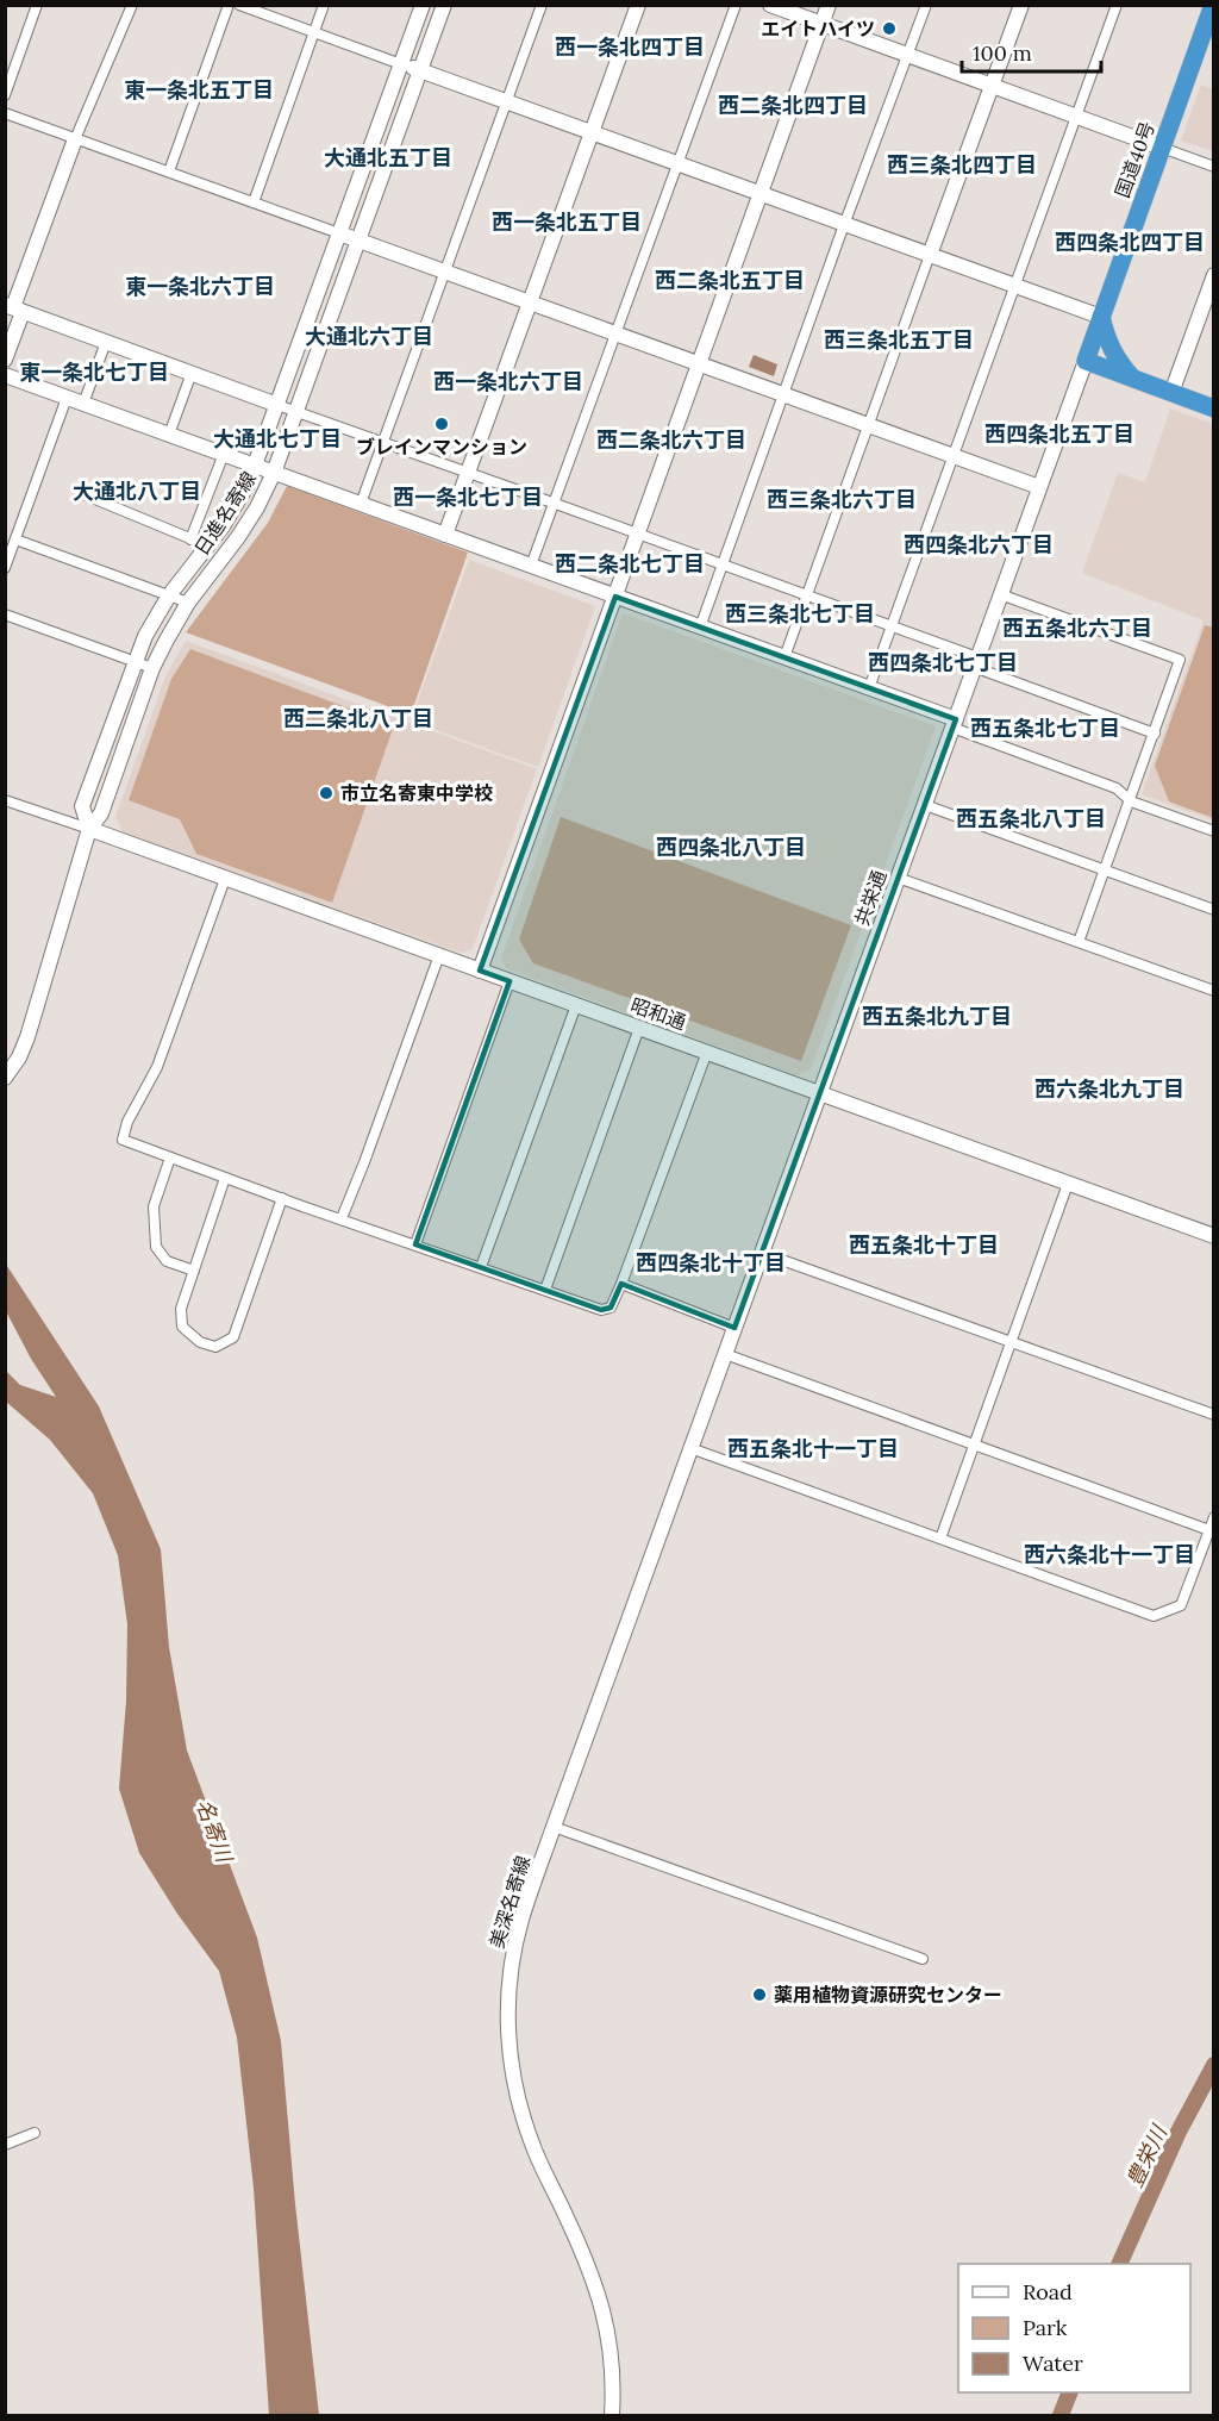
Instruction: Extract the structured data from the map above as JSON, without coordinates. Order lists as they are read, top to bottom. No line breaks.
{"streets":{"highway":["国道40号"],"street":["日進名寄線","共栄通","昭和通","美深名寄線"]},"crossings":[["国道40号","共栄通"],["日進名寄線","昭和通"],["共栄通","昭和通"],["共栄通","美深名寄線"]],"districts":["西一条北四丁目","東一条北五丁目","西二条北四丁目","大通北五丁目","西三条北四丁目","西一条北五丁目","西四条北四丁目","西二条北五丁目","東一条北六丁目","大通北六丁目","西三条北五丁目","東一条北七丁目","西一条北六丁目","西四条北五丁目","大通北七丁目","西二条北六丁目","大通北八丁目","西一条北七丁目","西三条北六丁目","西四条北六丁目","西二条北七丁目","西三条北七丁目","西五条北六丁目","西四条北七丁目","西二条北八丁目","西五条北七丁目","西五条北八丁目","西四条北八丁目","西五条北九丁目","西六条北九丁目","西五条北十丁目","西四条北十丁目","西五条北十一丁目","西六条北十一丁目"],"water":["名寄川","豊栄川"],"places":["エイトハイツ","ブレインマンション","市立名寄東中学校","薬用植物資源研究センター"],"legend":["Road","Park","Water"],"scale_bar":"100 m"}
